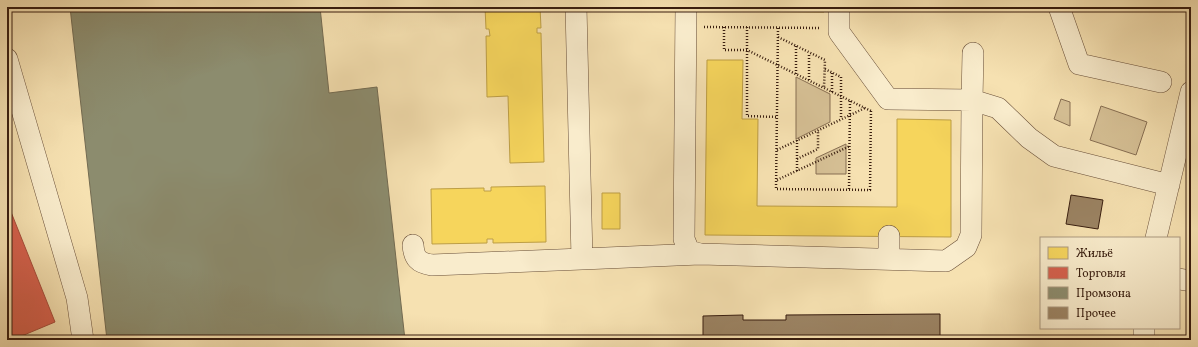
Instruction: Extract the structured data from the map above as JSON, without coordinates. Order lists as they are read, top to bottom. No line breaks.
{"legend":["Жильё","Торговля","Промзона","Прочее"]}
